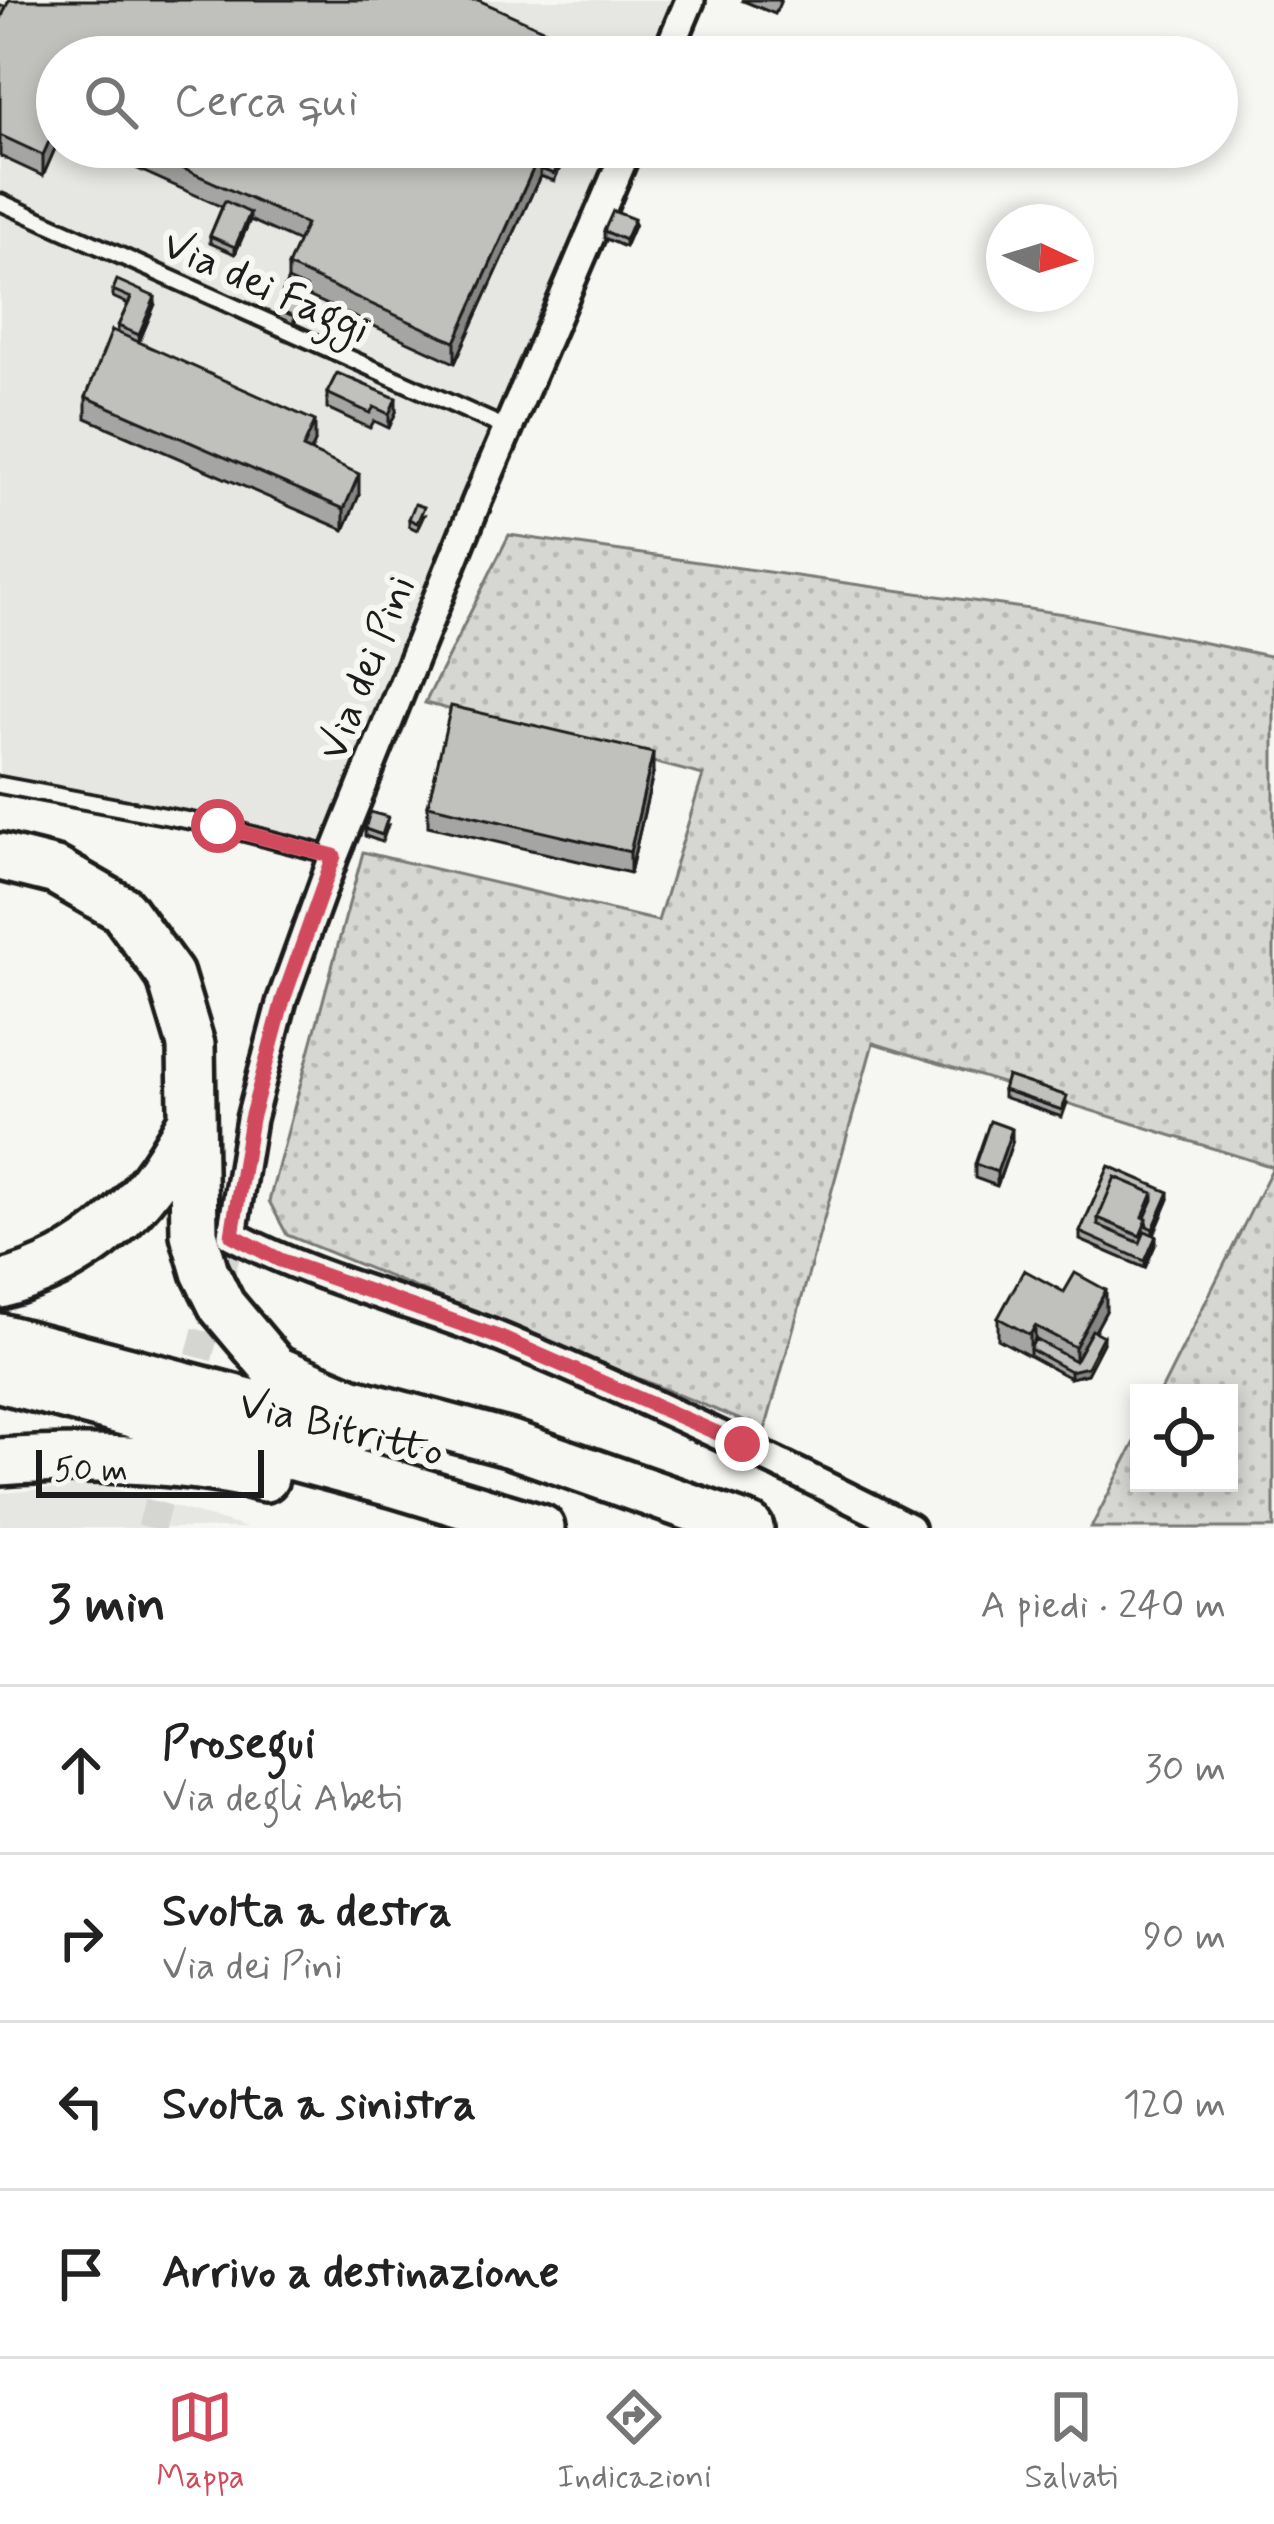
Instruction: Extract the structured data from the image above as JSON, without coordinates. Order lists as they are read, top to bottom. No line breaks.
{"streets":{"highway":["Via Bitritto"],"street":["Via dei Pini"],"lane":["Via dei Faggi"]},"crossings":[["Via dei Faggi","Via dei Pini"]],"scale_bar":"50 m","north":"right","page":{"search":"Cerca qui","scale":"50 m","heading":["3 min","A piedi · 240 m"],"list":[["Prosegui","Via degli Abeti","30 m"],["Svolta a destra","Via dei Pini","90 m"],["Svolta a sinistra","120 m"],"Arrivo a destinazione"],"nav":["Mappa","Indicazioni","Salvati"]}}
